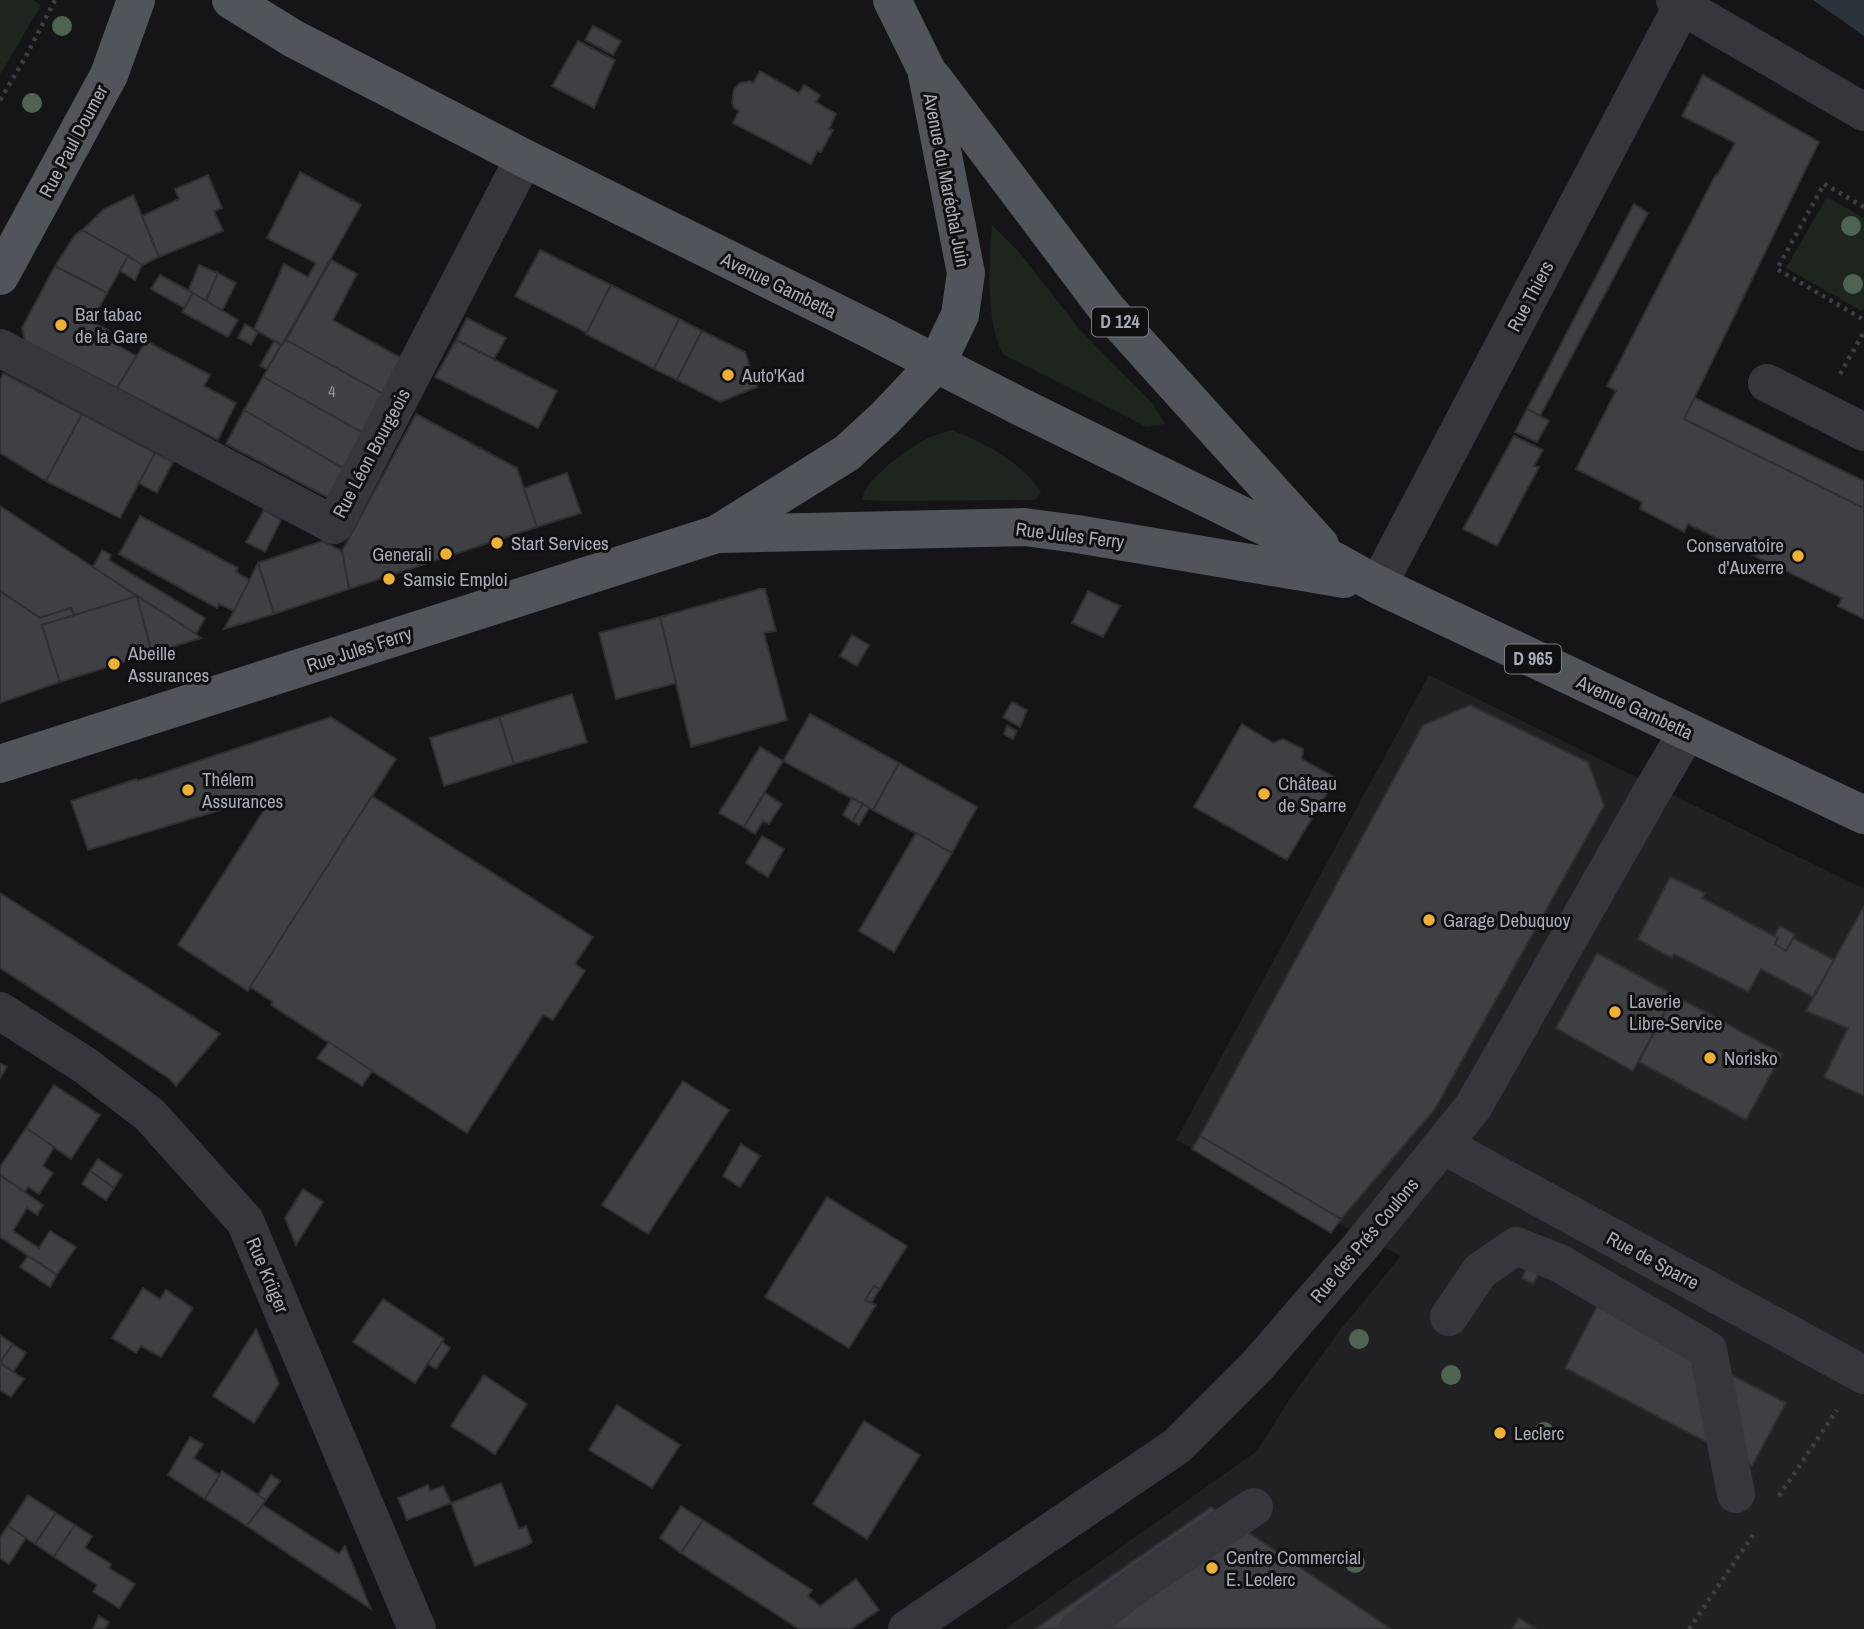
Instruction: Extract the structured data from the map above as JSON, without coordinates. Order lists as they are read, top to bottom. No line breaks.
{"streets":{"main road":["Rue Paul Doumer","Avenue du Maréchal Juin","Avenue Gambetta","D 124","Rue Jules Ferry","D 965"],"street":["Rue Thiers","Rue Léon Bourgeois","Rue des Prés Coulons","Rue de Sparre","Rue Krüger"]},"crossings":[["Avenue du Maréchal Juin","Avenue Gambetta"],["Avenue du Maréchal Juin","Rue Jules Ferry"],["Avenue Gambetta","Rue Thiers"],["Avenue Gambetta","Rue Léon Bourgeois"],["Avenue Gambetta","Rue Jules Ferry"],["Avenue Gambetta","Rue des Prés Coulons"],["Rue Thiers","Rue Jules Ferry"],["Rue des Prés Coulons","Rue de Sparre"]],"places":["Bar tabac de la Gare","Auto'Kad","Start Services","Generali","Conservatoire d'Auxerre","Samsic Emploi","Abeille Assurances","Thélem Assurances","Château de Sparre","Garage Debuquoy","Laverie Libre-Service","Norisko","Leclerc","Centre Commercial E. Leclerc"],"house_numbers":["4"]}
